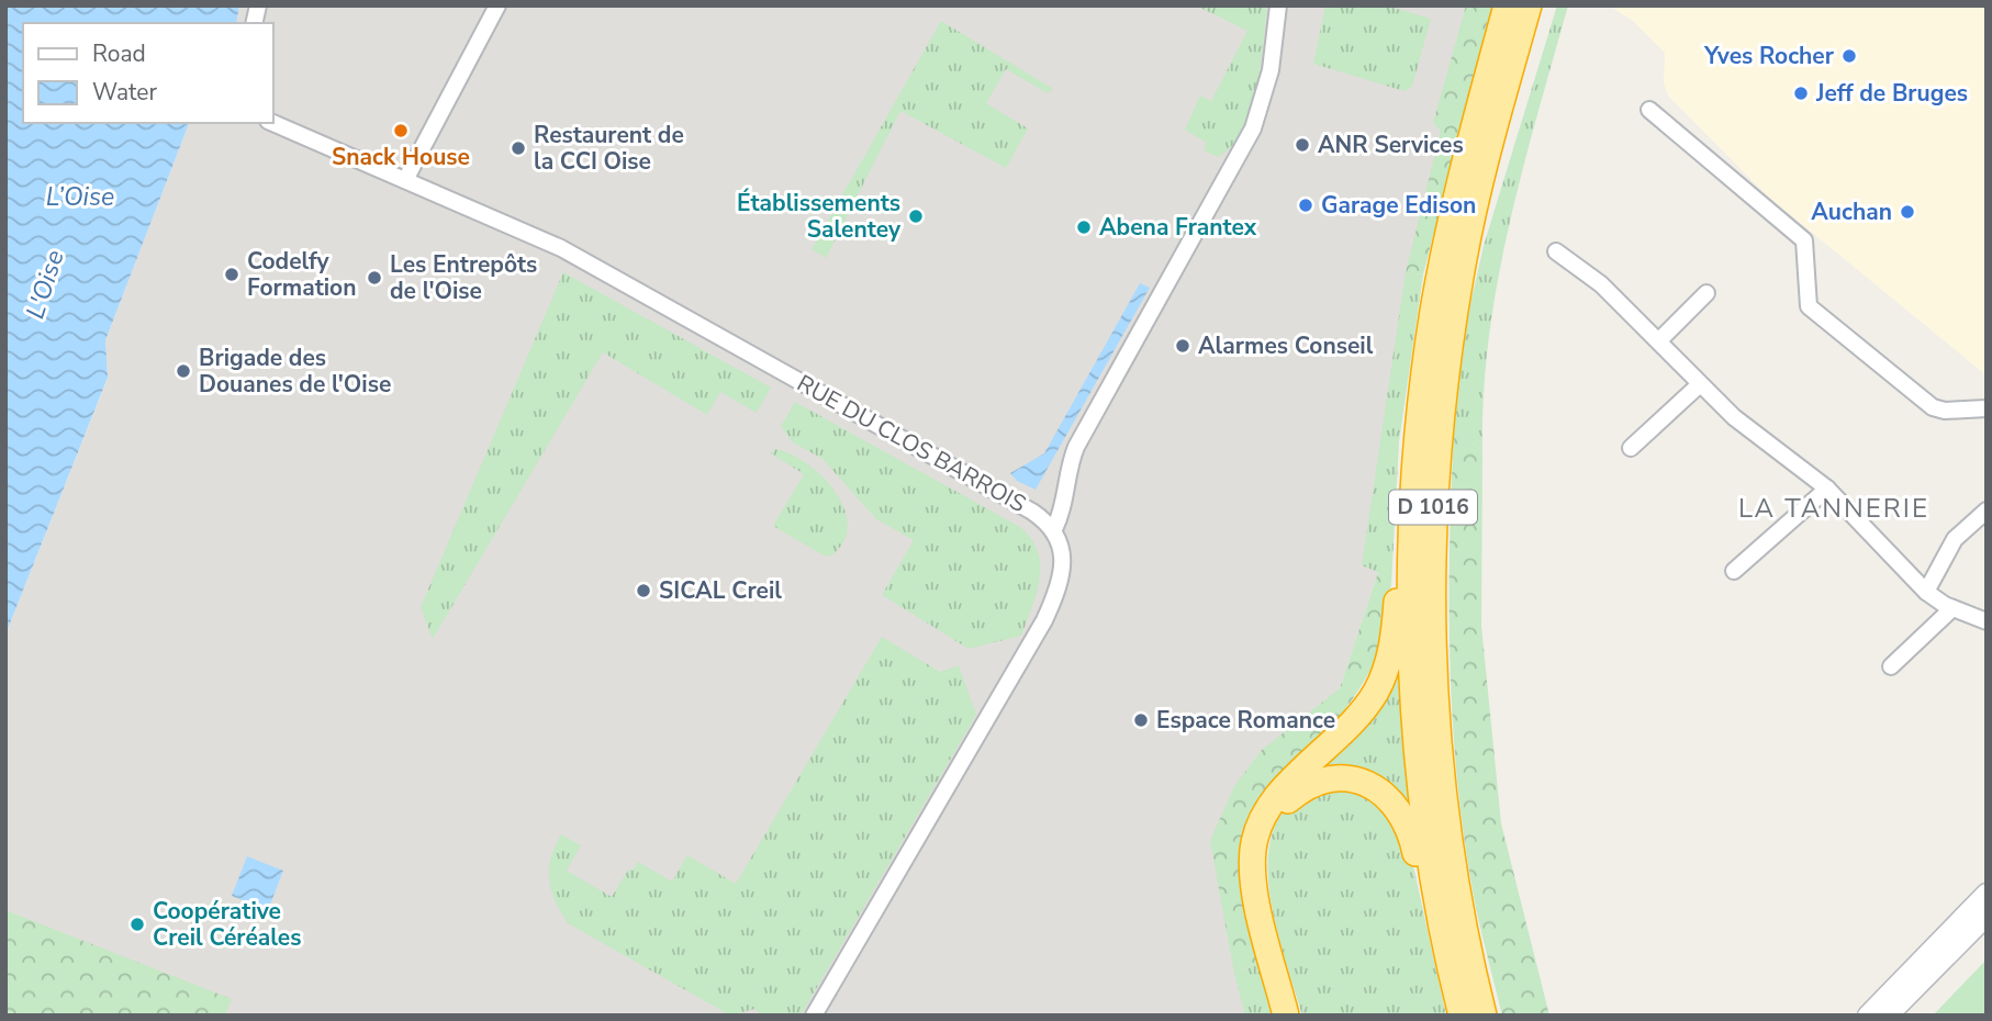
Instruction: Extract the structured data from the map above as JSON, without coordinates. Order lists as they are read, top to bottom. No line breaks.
{"streets":{"highway":["D 1016"],"street":["RUE DU CLOS BARROIS"]},"districts":["LA TANNERIE"],"water":["L’Oise","L'Oise"],"places":["Yves Rocher","Jeff de Bruges","Snack House","ANR Services","Restaurent de la CCI Oise","Garage Edison","Auchan","Établissements Salentey","Abena Frantex","Codelfy Formation","Les Entrepôts de l'Oise","Alarmes Conseil","Brigade des Douanes de l'Oise","SICAL Creil","Espace Romance","Coopérative Creil Céréales"],"legend":["Road","Water"]}
